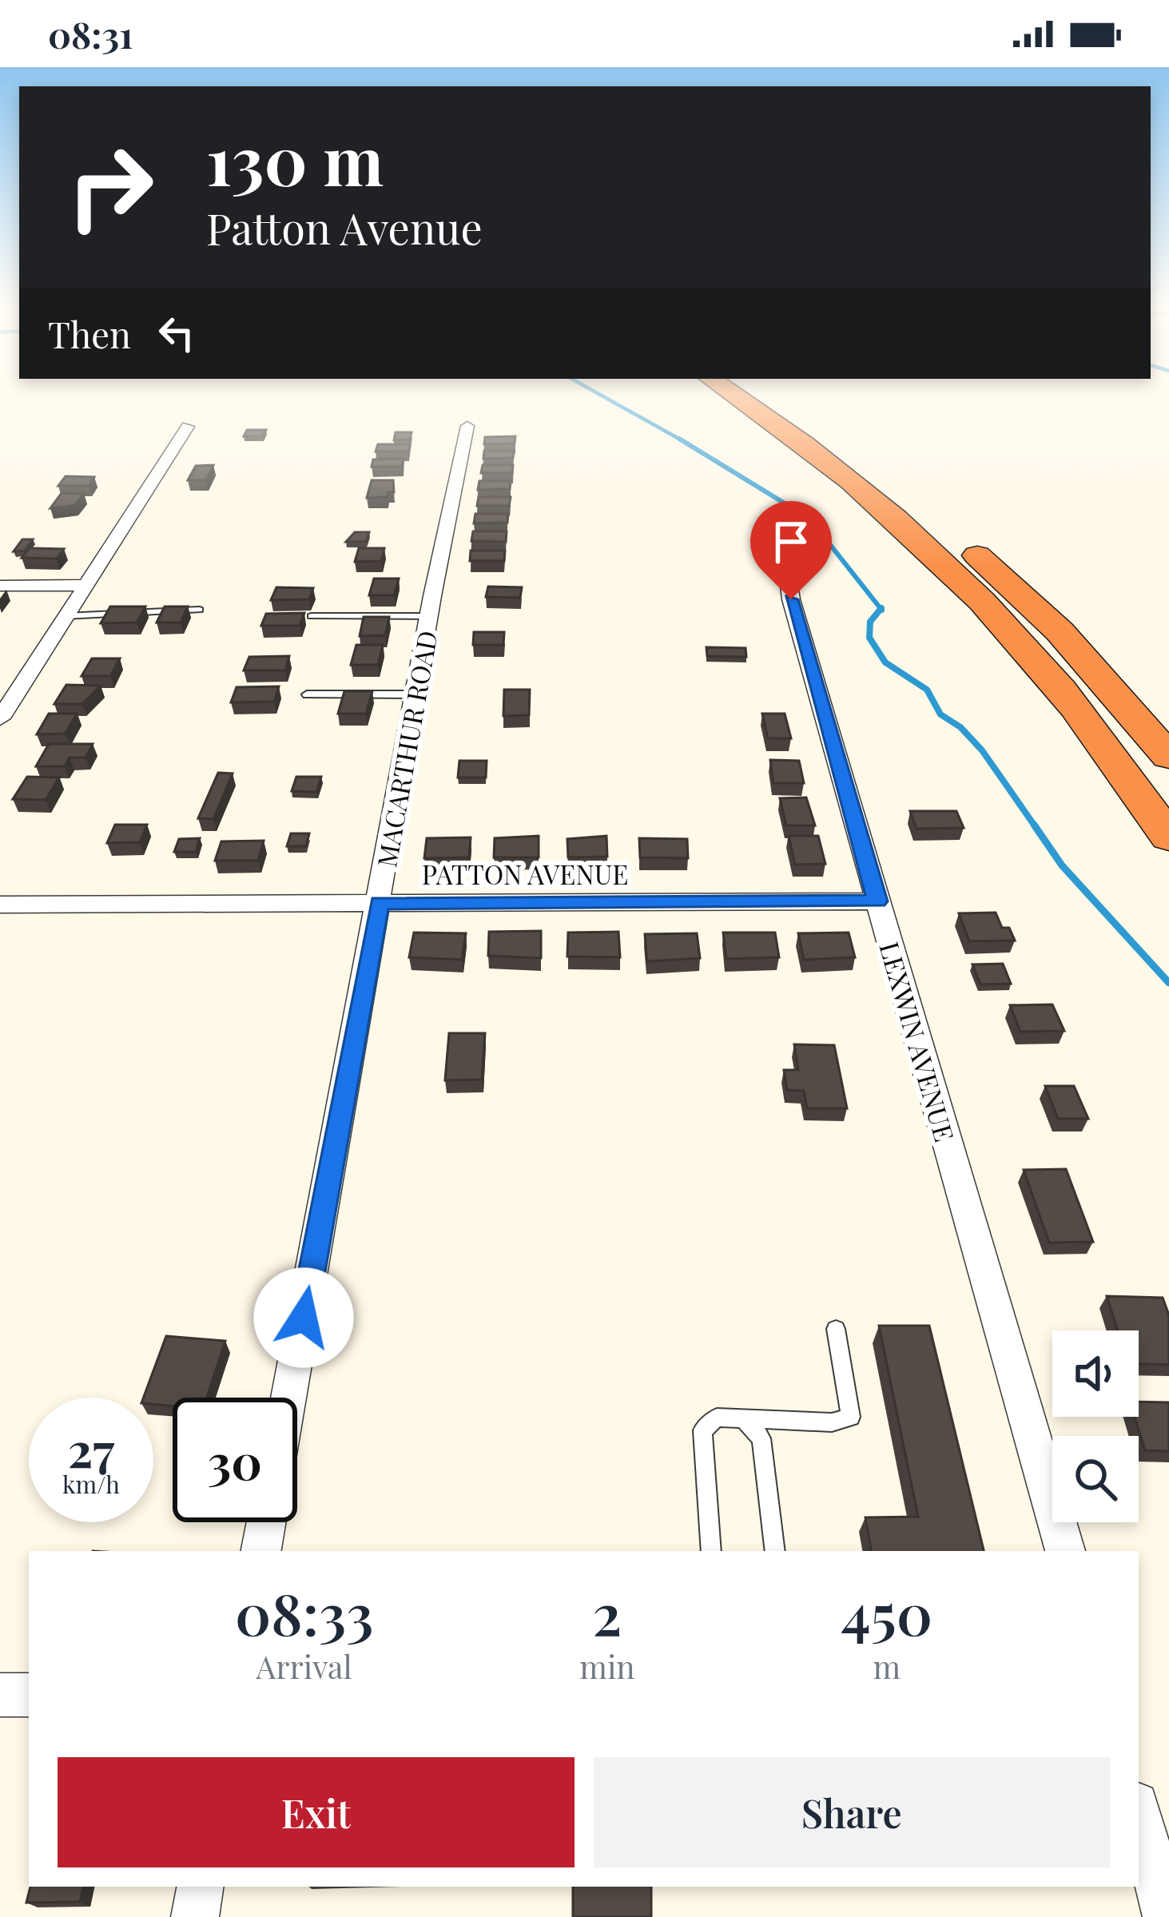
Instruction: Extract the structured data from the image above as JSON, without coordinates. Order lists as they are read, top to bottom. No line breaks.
{"streets":{"street":["MACARTHUR ROAD","PATTON AVENUE","LEXWIN AVENUE"]},"crossings":[["MACARTHUR ROAD","PATTON AVENUE"],["PATTON AVENUE","LEXWIN AVENUE"]],"page":{"status":"08:31","turn":["130 m","Patton Avenue"],"then":"Then","speed":"27 km/h","limit":"30","eta":["08:33","Arrival","2","min","450","m"],"buttons":["Exit","Share"]}}
